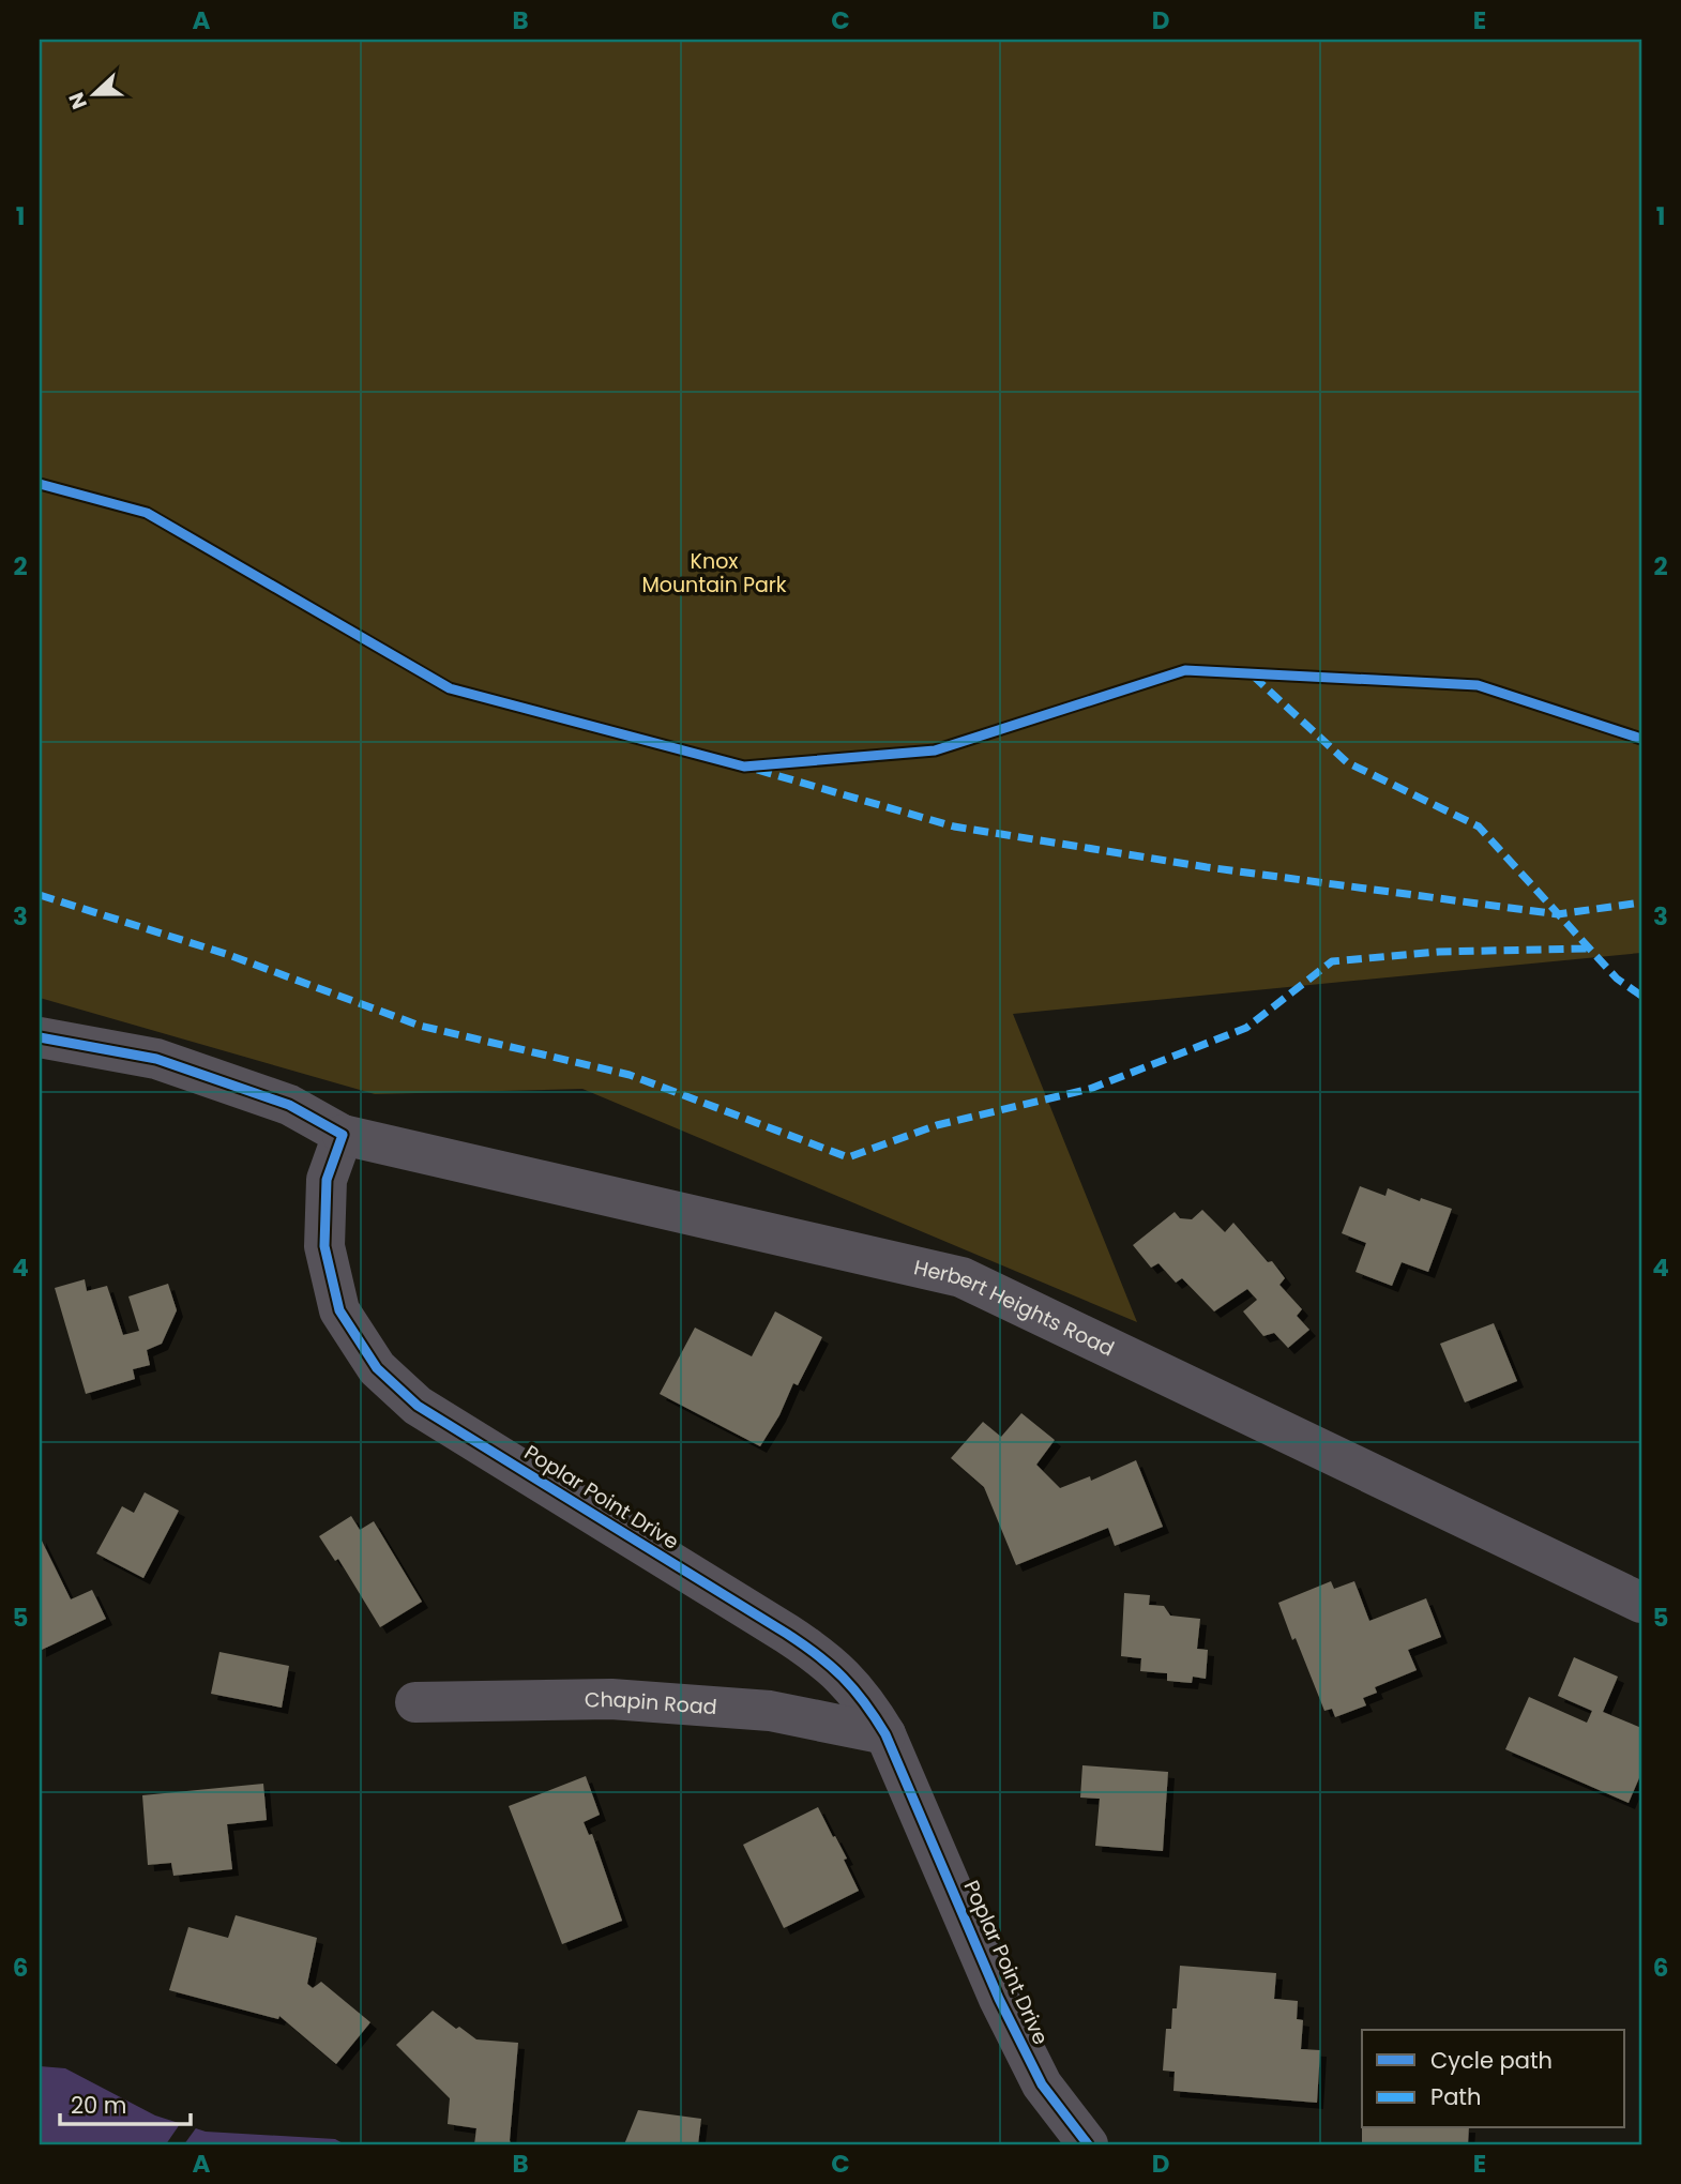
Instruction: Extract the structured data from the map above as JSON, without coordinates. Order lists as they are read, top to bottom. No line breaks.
{"streets":{"street":["Herbert Heights Road","Poplar Point Drive","Chapin Road"]},"crossings":[["Herbert Heights Road","Poplar Point Drive"],["Poplar Point Drive","Chapin Road"]],"parks":["Knox Mountain Park"],"legend":["Cycle path","Path"],"scale_bar":"20 m","north":"left","grid":{"columns":["A","B","C","D","E"],"rows":["1","2","3","4","5","6"]}}
